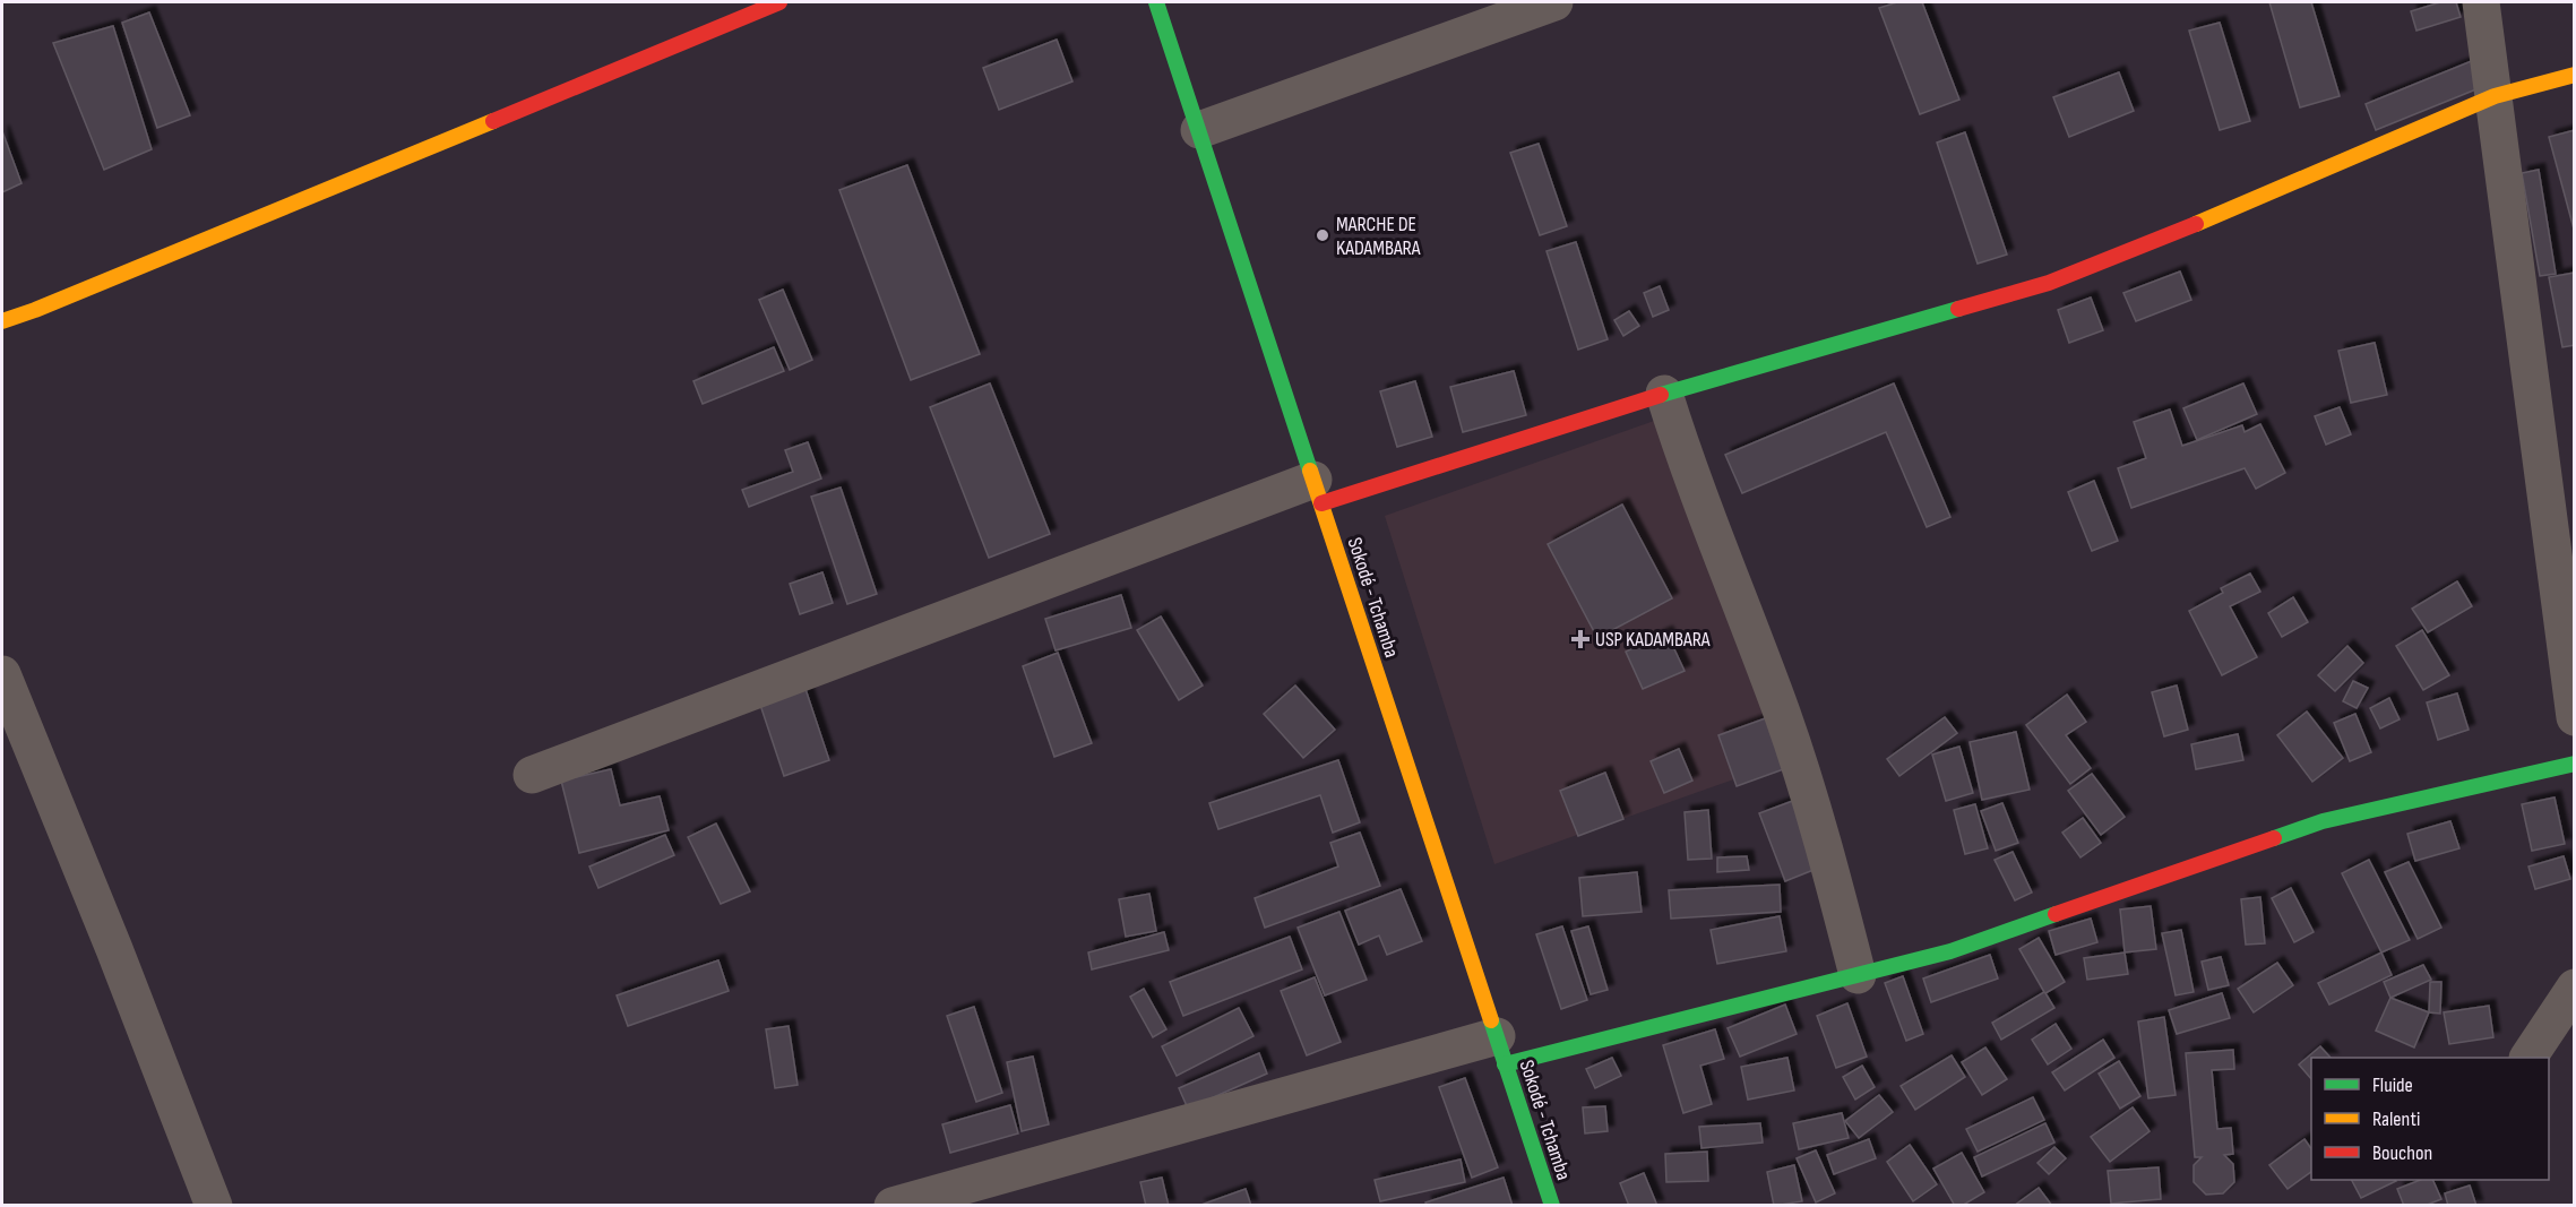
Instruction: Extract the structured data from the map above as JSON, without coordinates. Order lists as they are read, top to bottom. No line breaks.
{"streets":{"street":["Sokodé - Tchamba"]},"places":{"other":["MARCHE DE KADAMBARA"],"health":["USP KADAMBARA"]},"legend":["Fluide","Ralenti","Bouchon"]}
